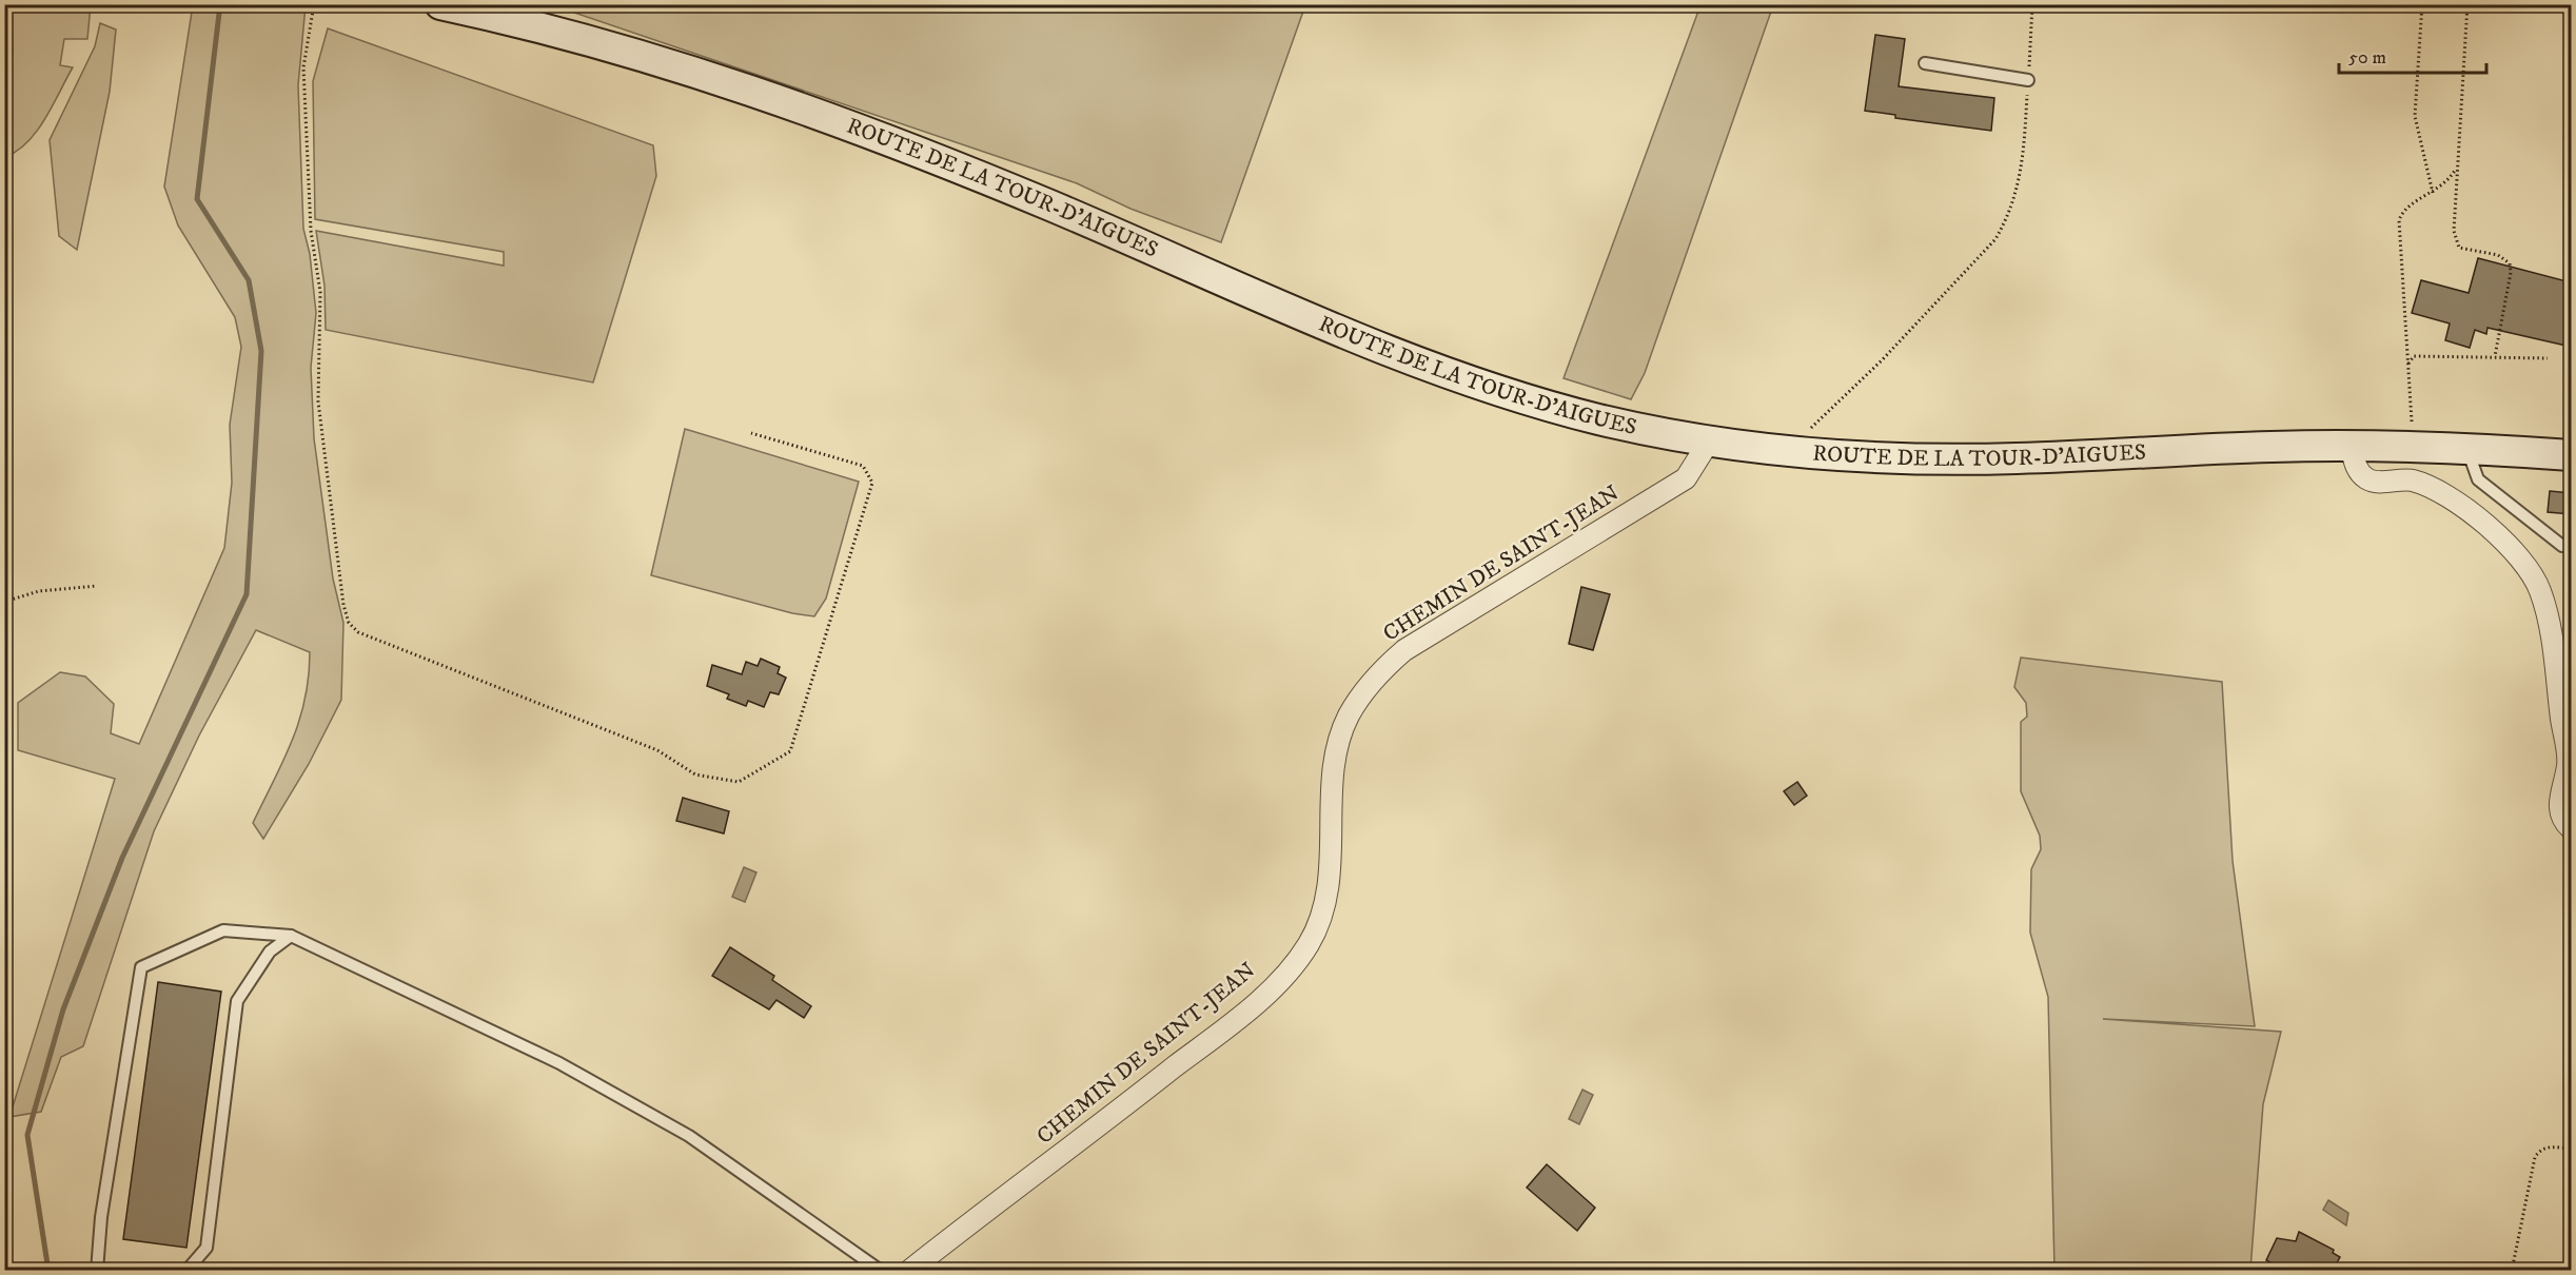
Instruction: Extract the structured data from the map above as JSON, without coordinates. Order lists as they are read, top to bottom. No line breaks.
{"streets":{"main road":["ROUTE DE LA TOUR-D'AIGUES"],"street":["CHEMIN DE SAINT-JEAN"]},"crossings":[["ROUTE DE LA TOUR-D'AIGUES","CHEMIN DE SAINT-JEAN"]],"scale_bar":"50 m"}
